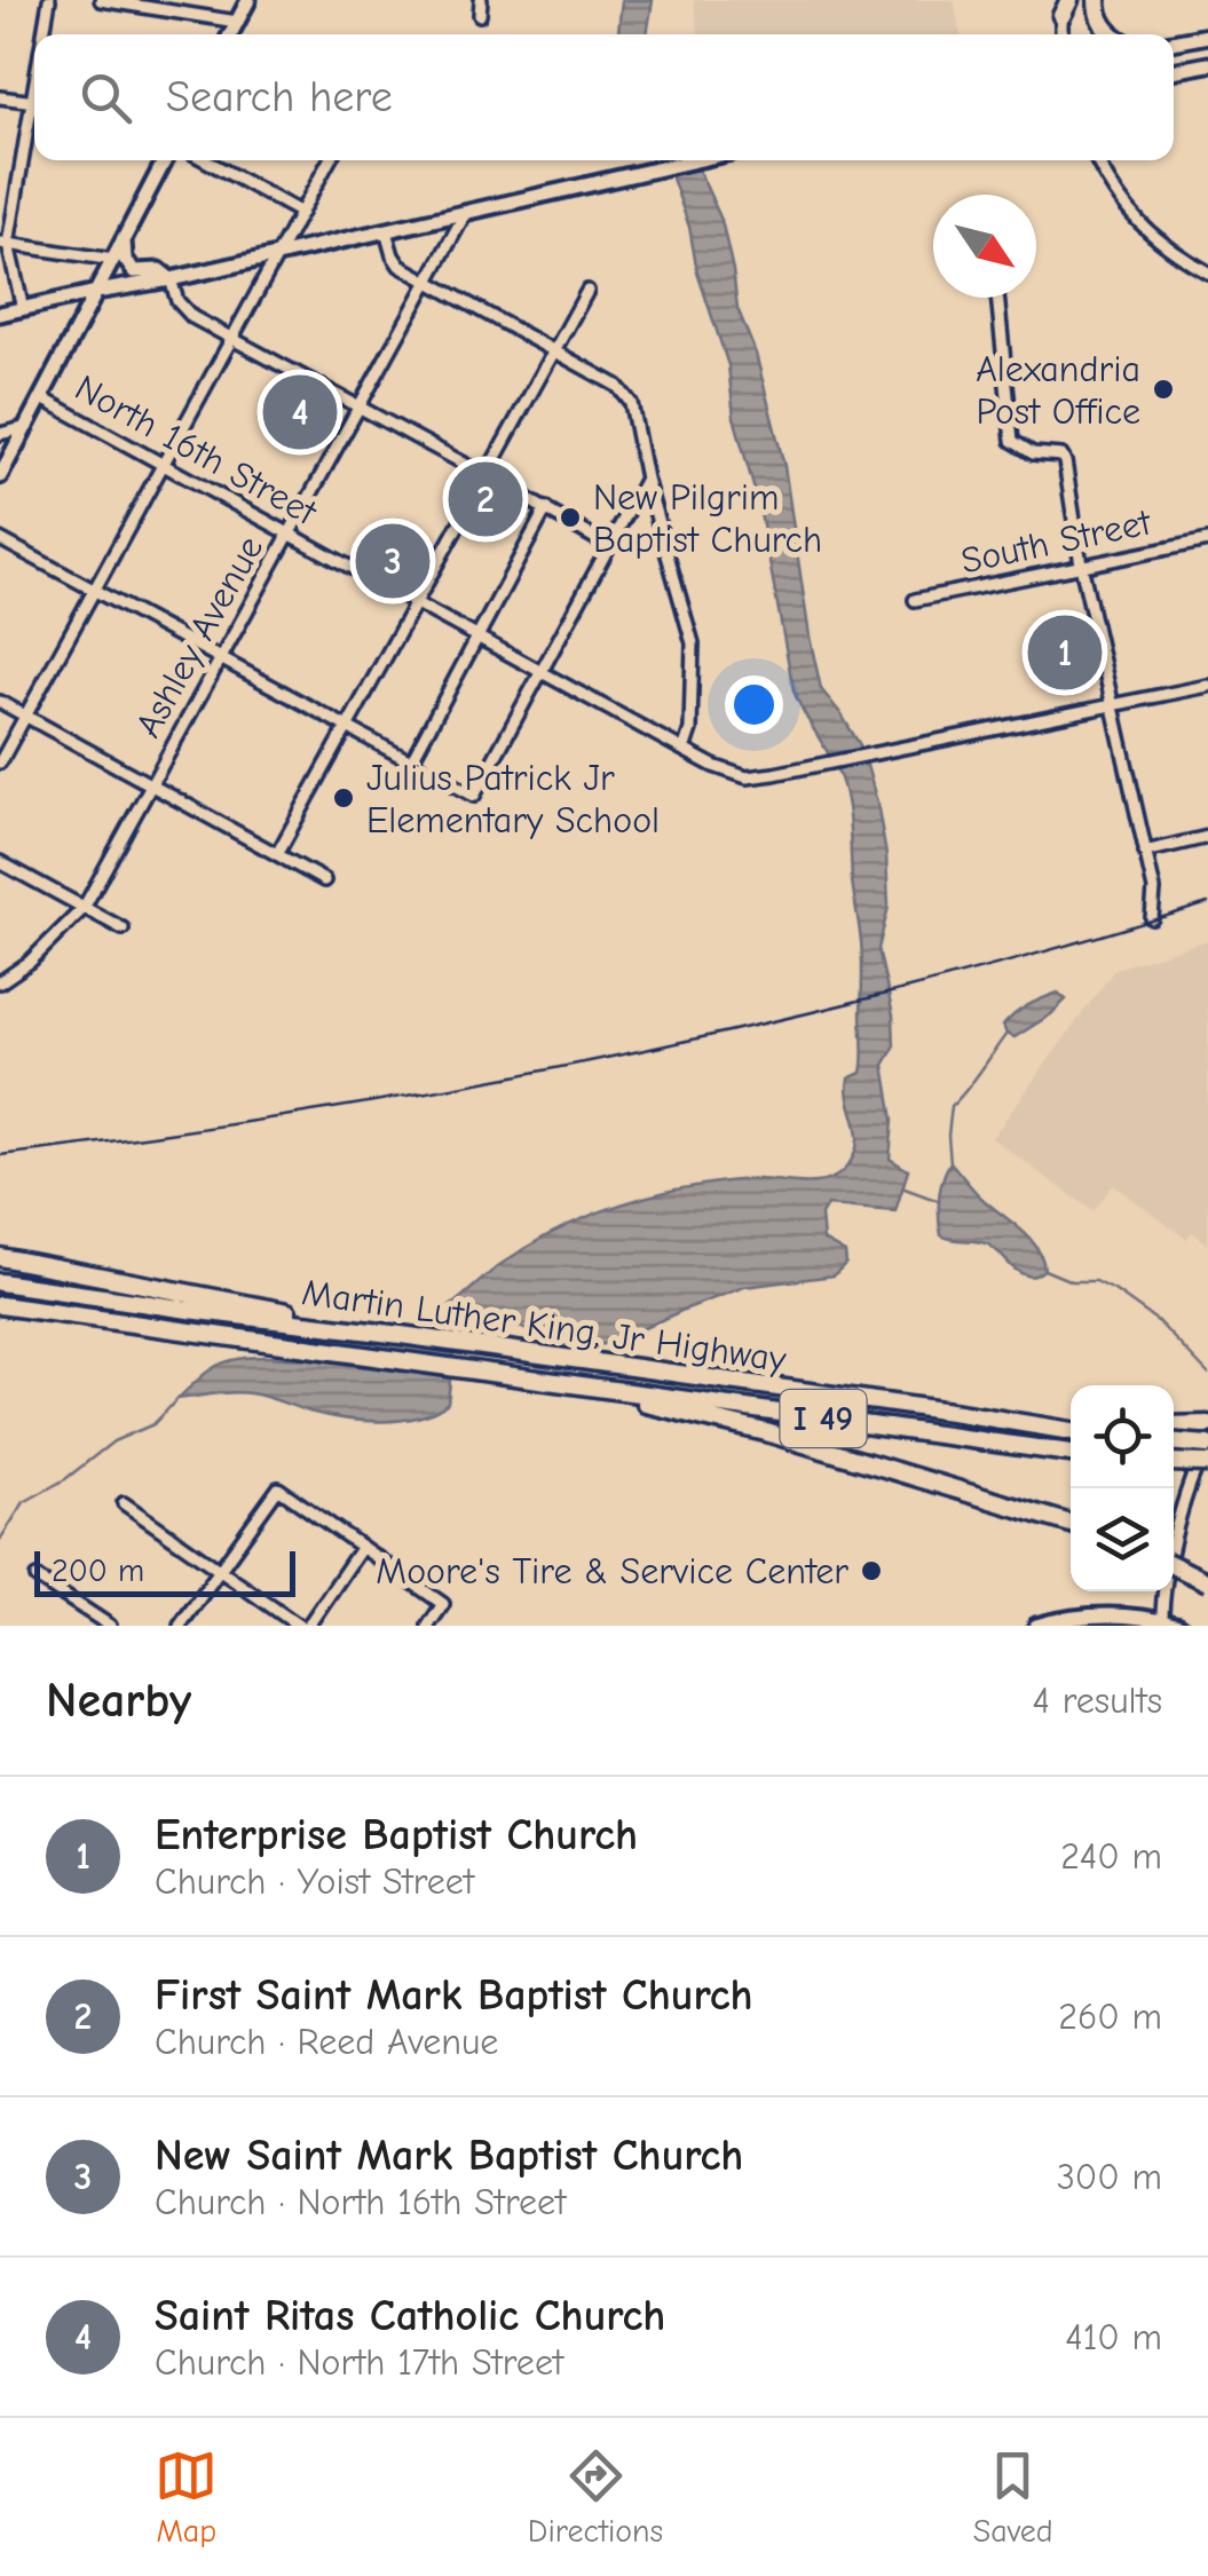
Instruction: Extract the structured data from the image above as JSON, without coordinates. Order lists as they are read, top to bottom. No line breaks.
{"streets":{"highway":["Martin Luther King, Jr Highway","I 49"],"street":["North 16th Street","South Street","Ashley Avenue"]},"crossings":[["North 16th Street","Ashley Avenue"]],"places":["Alexandria Post Office","New Pilgrim Baptist Church","Julius Patrick Jr Elementary School","Moore's Tire & Service Center"],"scale_bar":"200 m","north":"bottom right","page":{"search":"Search here","pins":["4","2","3","1"],"scale":"200 m","heading":["Nearby","4 results"],"list":[{"mark":"1","name":"Enterprise Baptist Church","note":"Church · Yoist Street","value":"240 m"},{"mark":"2","name":"First Saint Mark Baptist Church","note":"Church · Reed Avenue","value":"260 m"},{"mark":"3","name":"New Saint Mark Baptist Church","note":"Church · North 16th Street","value":"300 m"},{"mark":"4","name":"Saint Ritas Catholic Church","note":"Church · North 17th Street","value":"410 m"}],"nav":["Map","Directions","Saved"]}}
